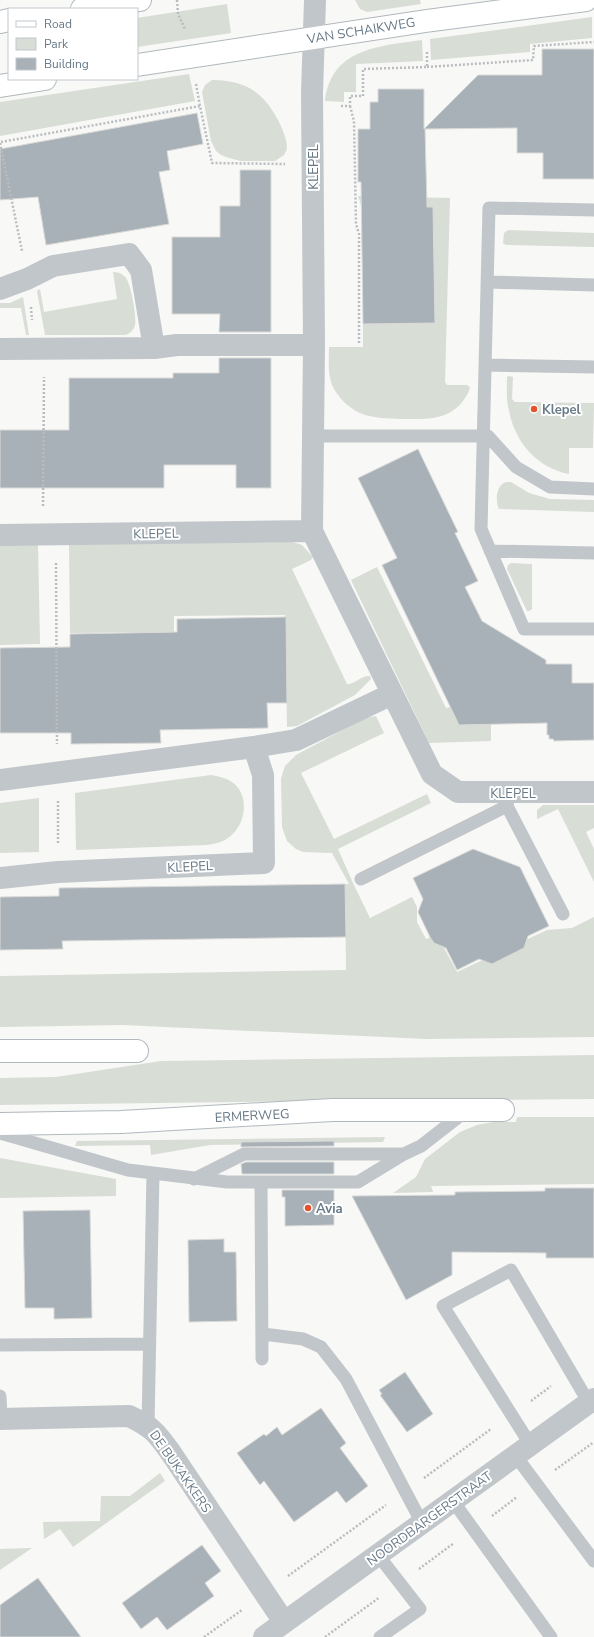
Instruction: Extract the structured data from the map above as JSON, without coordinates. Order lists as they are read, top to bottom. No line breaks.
{"streets":{"main road":["VAN SCHAIKWEG","ERMERWEG"],"street":["KLEPEL","DE BUKAKKERS","NOORDBARGERSTRAAT"]},"crossings":[["VAN SCHAIKWEG","KLEPEL"],["DE BUKAKKERS","NOORDBARGERSTRAAT"]],"places":["Klepel","Avia"],"legend":["Road","Park","Building"]}
